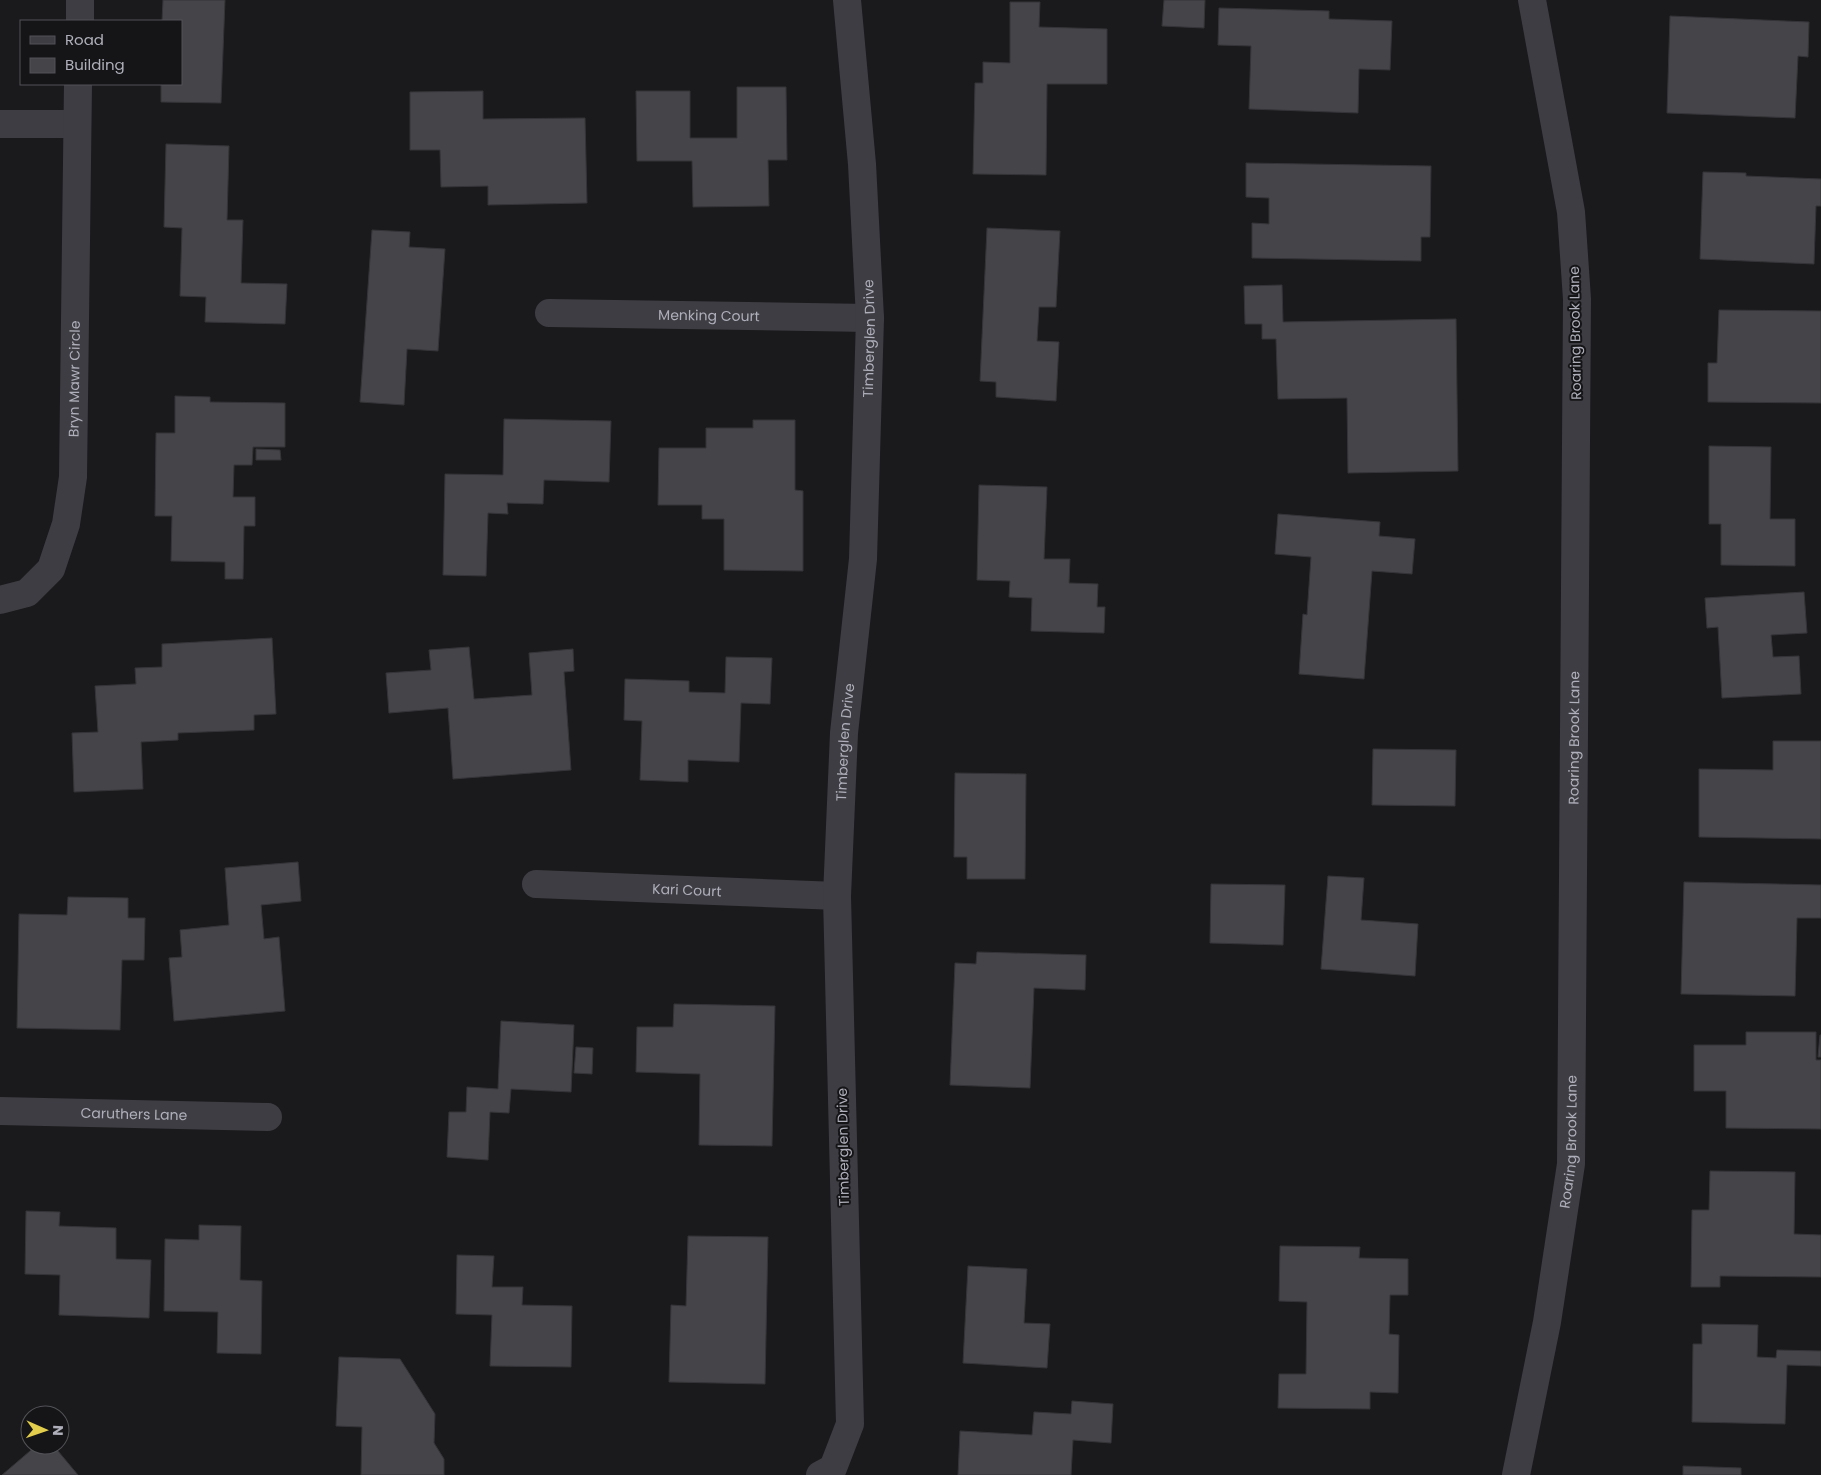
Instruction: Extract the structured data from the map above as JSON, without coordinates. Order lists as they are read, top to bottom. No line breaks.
{"streets":{"street":["Menking Court","Roaring Brook Lane","Timberglen Drive","Bryn Mawr Circle","Kari Court","Caruthers Lane"]},"crossings":[["Menking Court","Timberglen Drive"],["Timberglen Drive","Kari Court"]],"legend":["Road","Building"],"north":"right"}
